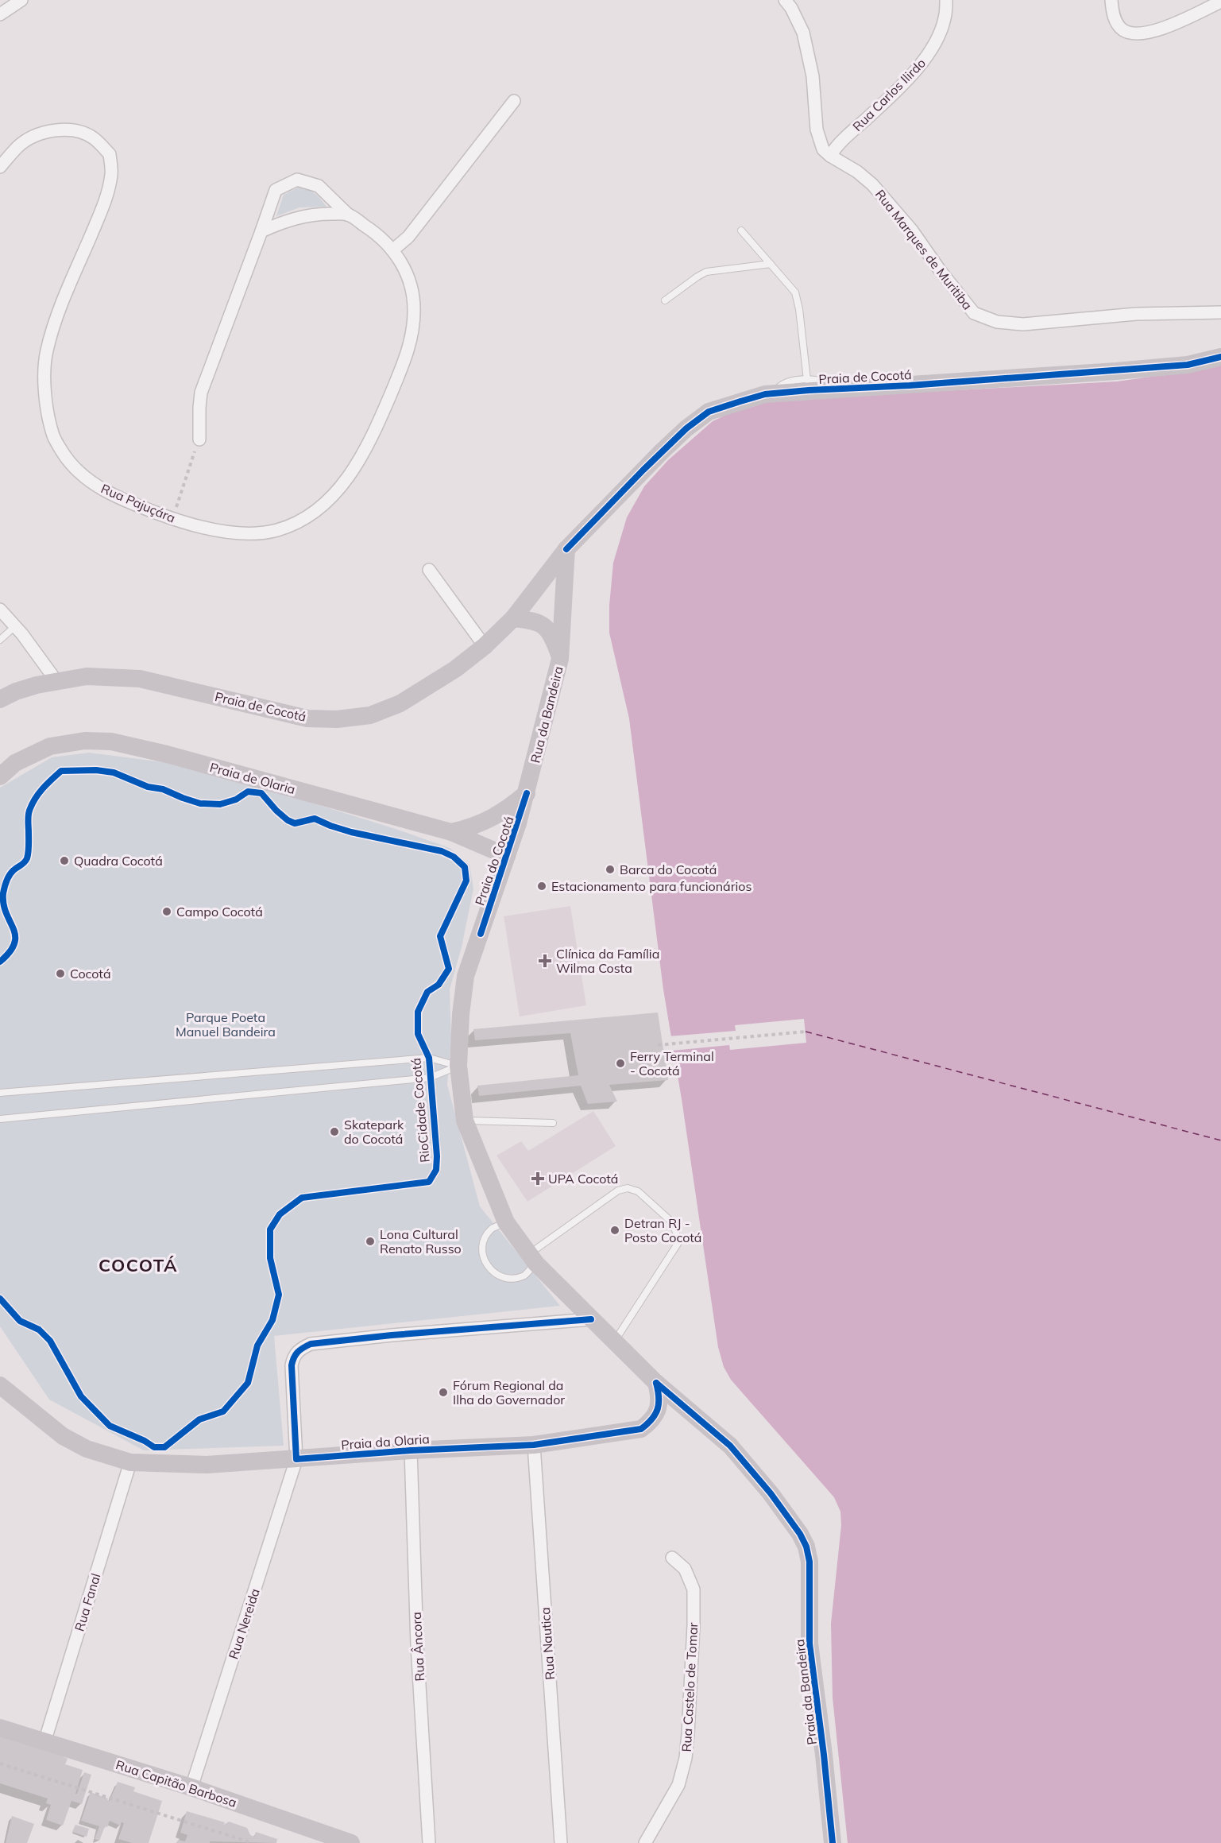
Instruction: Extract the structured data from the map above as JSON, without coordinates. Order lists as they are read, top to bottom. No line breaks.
{"streets":{"street":["Rua Carlos Ilirdo","Rua Marques de Muritiba","Praia de Cocotá","Rua Pajuçára","Rua da Bandeira","Praia de Olaria","Praia do Cocotá","Praia da Olaria","Rua Fanal","Rua Nereida","Rua Nautica","Rua Âncora","Rua Castelo de Tomar","Praia da Bandeira","Rua Capitão Barbosa"],"cycle path":["RioCidade Cocotá"]},"crossings":[["Rua Carlos Ilirdo","Rua Marques de Muritiba"],["Praia de Cocotá","Rua da Bandeira"],["Rua da Bandeira","Praia do Cocotá"],["Praia de Olaria","Praia do Cocotá"],["Praia da Olaria","Rua Fanal"],["Praia da Olaria","Rua Nereida"],["Praia da Olaria","Rua Nautica"],["Praia da Olaria","Rua Âncora"],["Praia da Olaria","Praia da Bandeira"],["Rua Fanal","Rua Capitão Barbosa"],["Rua Nereida","Rua Capitão Barbosa"]],"districts":["COCOTÁ"],"parks":["Parque Poeta Manuel Bandeira"],"places":{"other":["Quadra Cocotá","Barca do Cocotá","Estacionamento para funcionários","Campo Cocotá","Cocotá","Ferry Terminal - Cocotá","Skatepark do Cocotá","Detran RJ - Posto Cocotá","Lona Cultural Renato Russo","Fórum Regional da Ilha do Governador"],"health":["Clínica da Família Wilma Costa","UPA Cocotá"]}}
